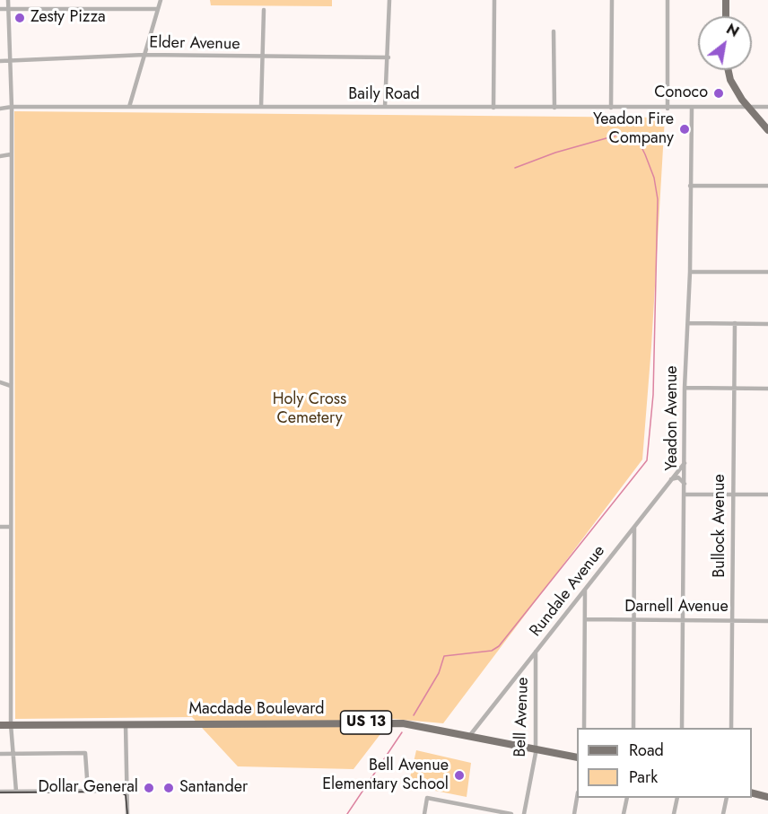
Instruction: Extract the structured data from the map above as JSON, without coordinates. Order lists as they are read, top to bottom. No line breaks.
{"streets":{"main road":["Macdade Boulevard","US 13"],"street":["Elder Avenue","Baily Road","Yeadon Avenue","Bullock Avenue","Rundale Avenue","Darnell Avenue","Bell Avenue"]},"crossings":[["Baily Road","Yeadon Avenue"],["Yeadon Avenue","Rundale Avenue"],["Yeadon Avenue","Darnell Avenue"],["Bullock Avenue","Darnell Avenue"],["Rundale Avenue","Macdade Boulevard"],["Rundale Avenue","Bell Avenue"],["Macdade Boulevard","Bell Avenue"],["Macdade Boulevard","US 13"]],"parks":["Holy Cross Cemetery"],"places":["Zesty Pizza","Conoco","Yeadon Fire Company","Bell Avenue Elementary School","Dollar General","Santander"],"legend":["Road","Park"],"north":"top right"}
